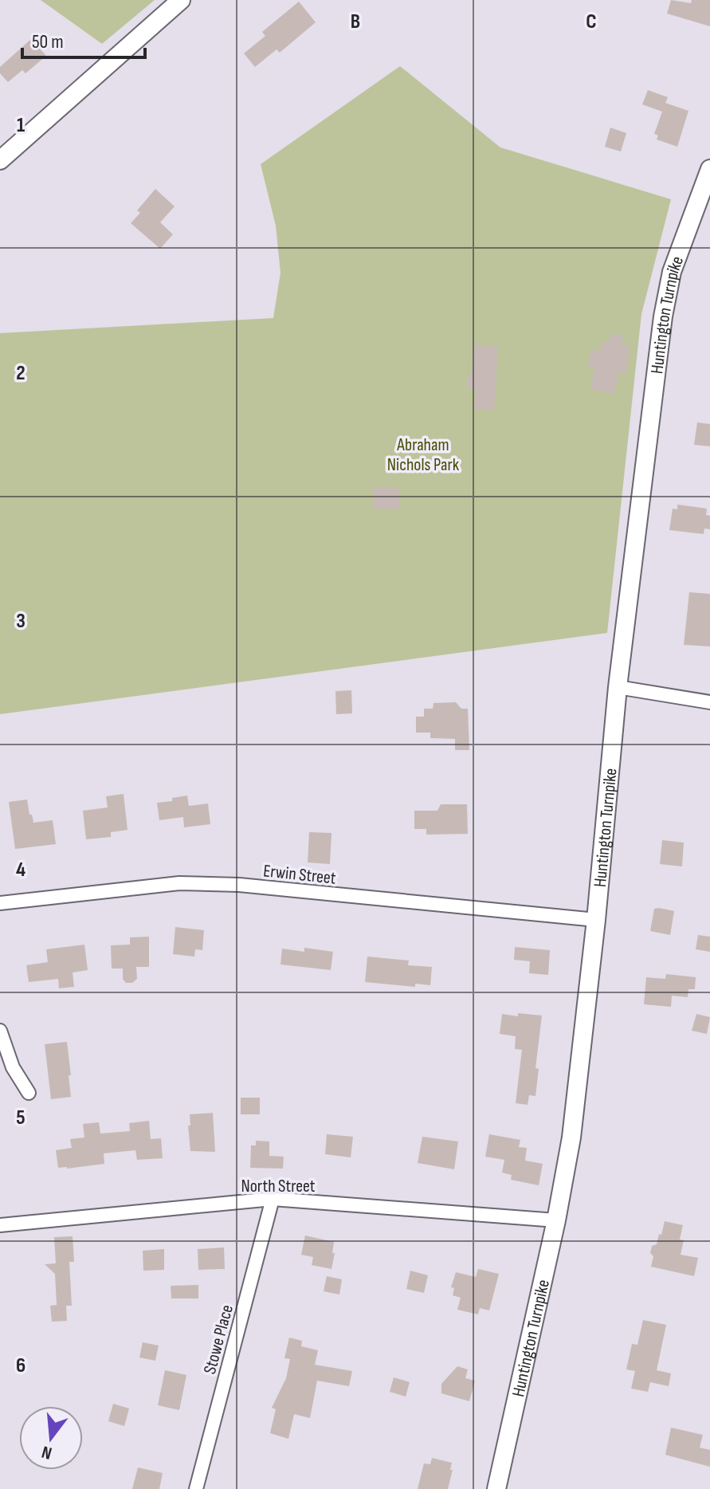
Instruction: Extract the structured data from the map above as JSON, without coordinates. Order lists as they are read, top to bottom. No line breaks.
{"streets":{"main road":["Huntington Turnpike"],"street":["Erwin Street","North Street","Stowe Place"]},"crossings":[["Huntington Turnpike","Erwin Street"],["Huntington Turnpike","North Street"],["North Street","Stowe Place"]],"parks":["Abraham Nichols Park"],"scale_bar":"50 m","north":"bottom","grid":{"columns":["B","C"],"rows":["1","2","3","4","5","6"]}}
